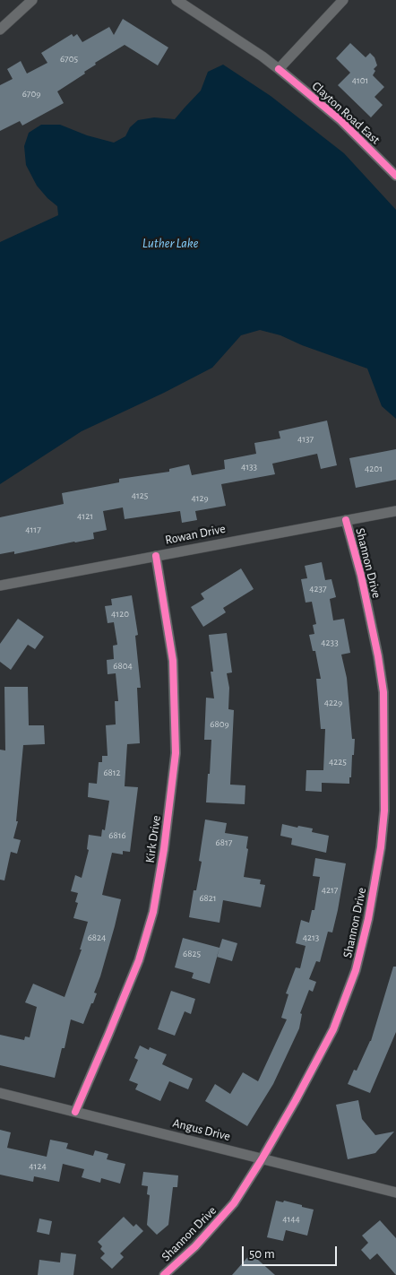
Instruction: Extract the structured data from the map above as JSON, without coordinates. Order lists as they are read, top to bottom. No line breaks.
{"streets":{"street":["Clayton Road East","Rowan Drive","Shannon Drive","Kirk Drive","Angus Drive"]},"crossings":[["Rowan Drive","Shannon Drive"],["Rowan Drive","Kirk Drive"],["Shannon Drive","Angus Drive"],["Kirk Drive","Angus Drive"]],"water":["Luther Lake"],"house_numbers":["6705","4101","6709","4137","4133","4201","4125","4129","4121","4117","4237","4120","4233","6804","4229","6809","4225","6812","6816","6817","4217","6821","6824","4213","6825","4124","4144"],"scale_bar":"50 m"}
